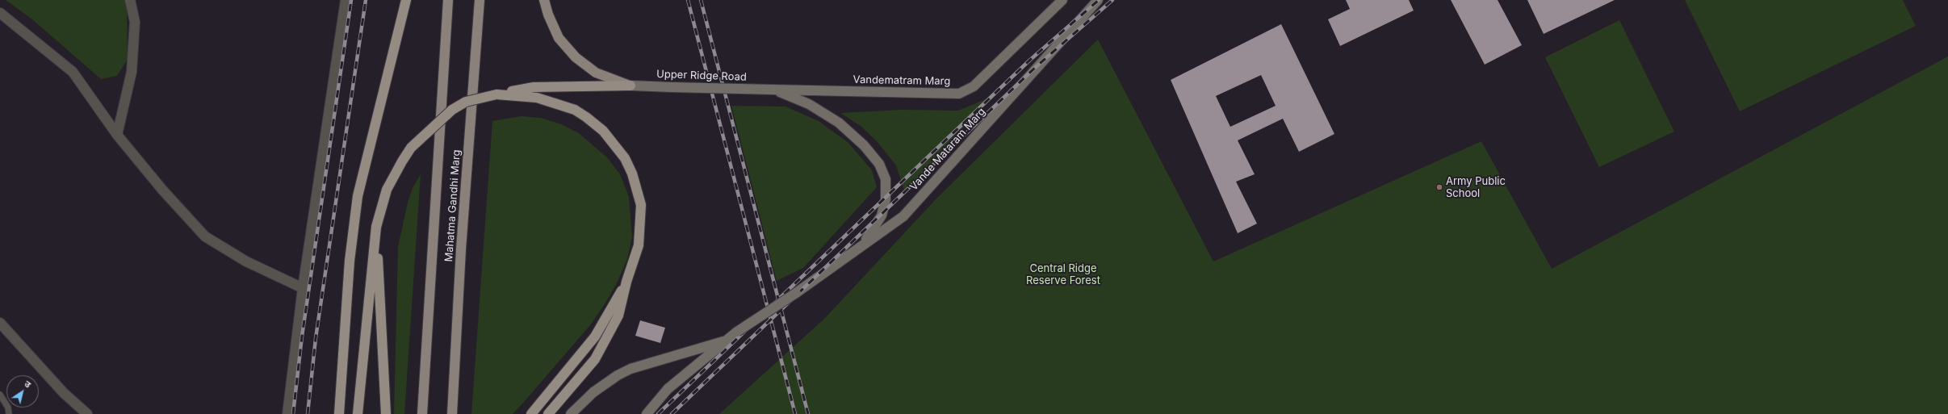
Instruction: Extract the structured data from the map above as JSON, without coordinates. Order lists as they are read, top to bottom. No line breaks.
{"streets":{"main road":["Upper Ridge Road","Vandematram Marg","Vande Mataram Marg","Mahatma Gandhi Marg"]},"crossings":[["Upper Ridge Road","Vandematram Marg"]],"parks":["Central Ridge Reserve Forest"],"places":["Army Public School"],"north":"top right"}
